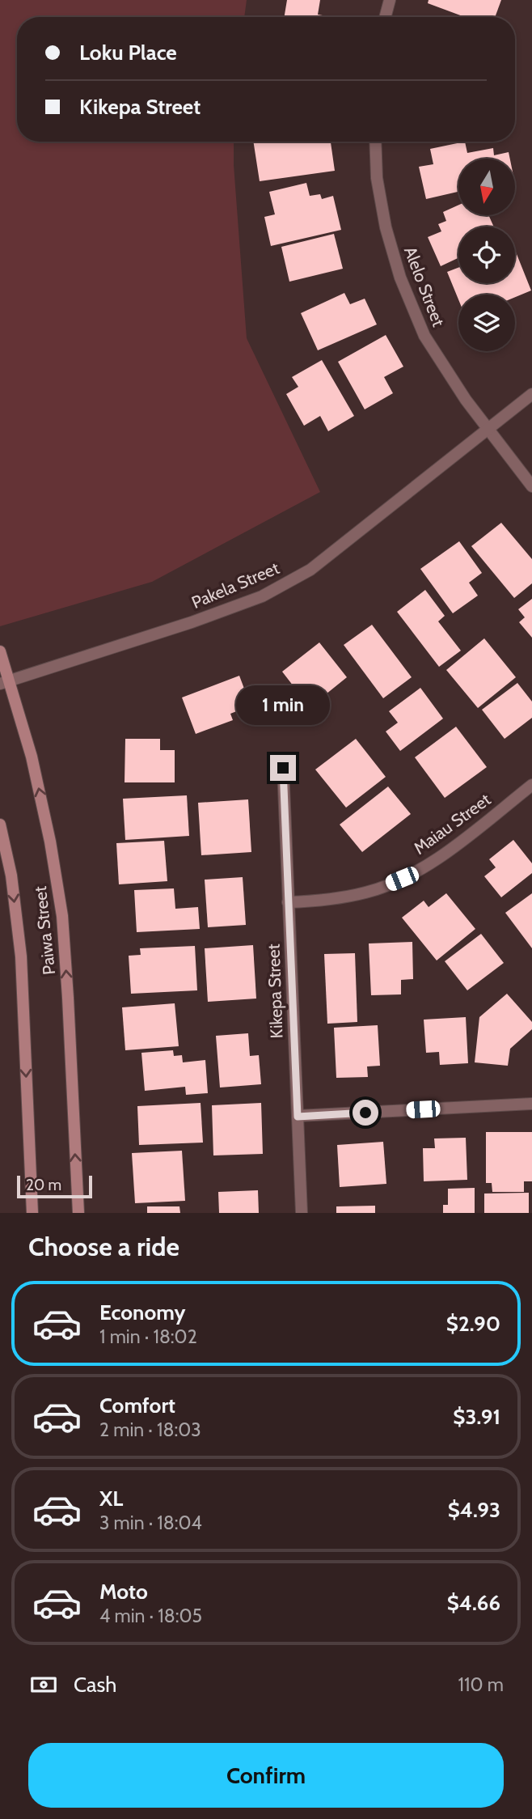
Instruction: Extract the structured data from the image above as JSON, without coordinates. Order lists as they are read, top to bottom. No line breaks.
{"streets":{"street":["Alelo Street","Pakela Street","Maiau Street","Paiwa Street","Kikepa Street"]},"crossings":[["Alelo Street","Pakela Street"],["Pakela Street","Paiwa Street"],["Maiau Street","Kikepa Street"]],"scale_bar":"20 m","north":"bottom","page":{"banner":["Loku Place","Kikepa Street"],"bubble":"1 min","scale":"20 m","heading":"Choose a ride","list":[{"name":"Economy","note":"1 min · 18:02","value":"$2.90"},{"name":"Comfort","note":"2 min · 18:03","value":"$3.91"},{"name":"XL","note":"3 min · 18:04","value":"$4.93"},{"name":"Moto","note":"4 min · 18:05","value":"$4.66"}],"pay":["Cash","110 m"],"buttons":"Confirm"}}
